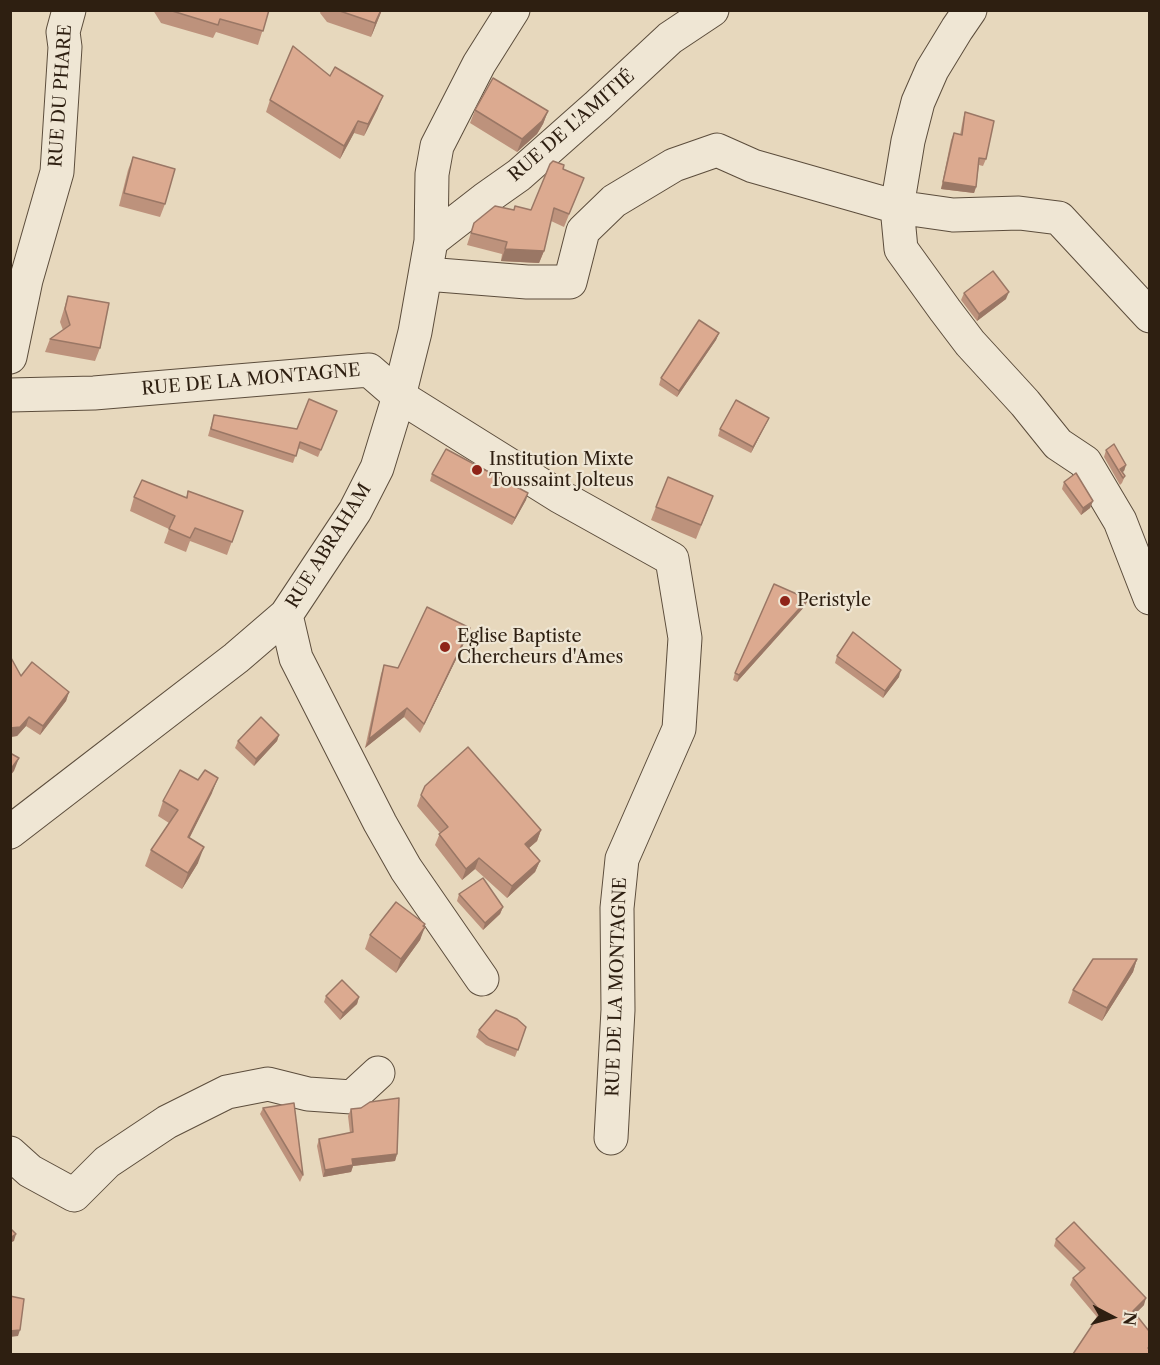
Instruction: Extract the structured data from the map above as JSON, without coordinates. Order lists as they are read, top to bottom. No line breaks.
{"streets":{"street":["RUE DU PHARE","RUE DE L'AMITIÉ","RUE DE LA MONTAGNE","RUE ABRAHAM"]},"crossings":[["RUE DE L'AMITIÉ","RUE ABRAHAM"],["RUE DE LA MONTAGNE","RUE ABRAHAM"]],"places":["Institution Mixte Toussaint Jolteus","Peristyle","Eglise Baptiste Chercheurs d'Ames"],"north":"right"}
